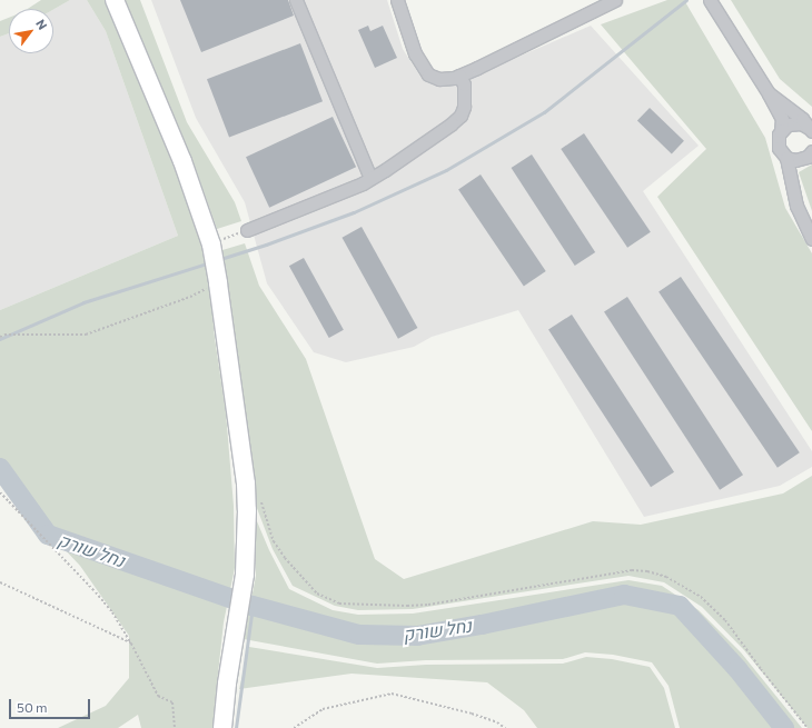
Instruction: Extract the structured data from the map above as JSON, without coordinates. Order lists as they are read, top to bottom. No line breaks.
{"water":["נחל שורק"],"scale_bar":"50 m","north":"top right"}
